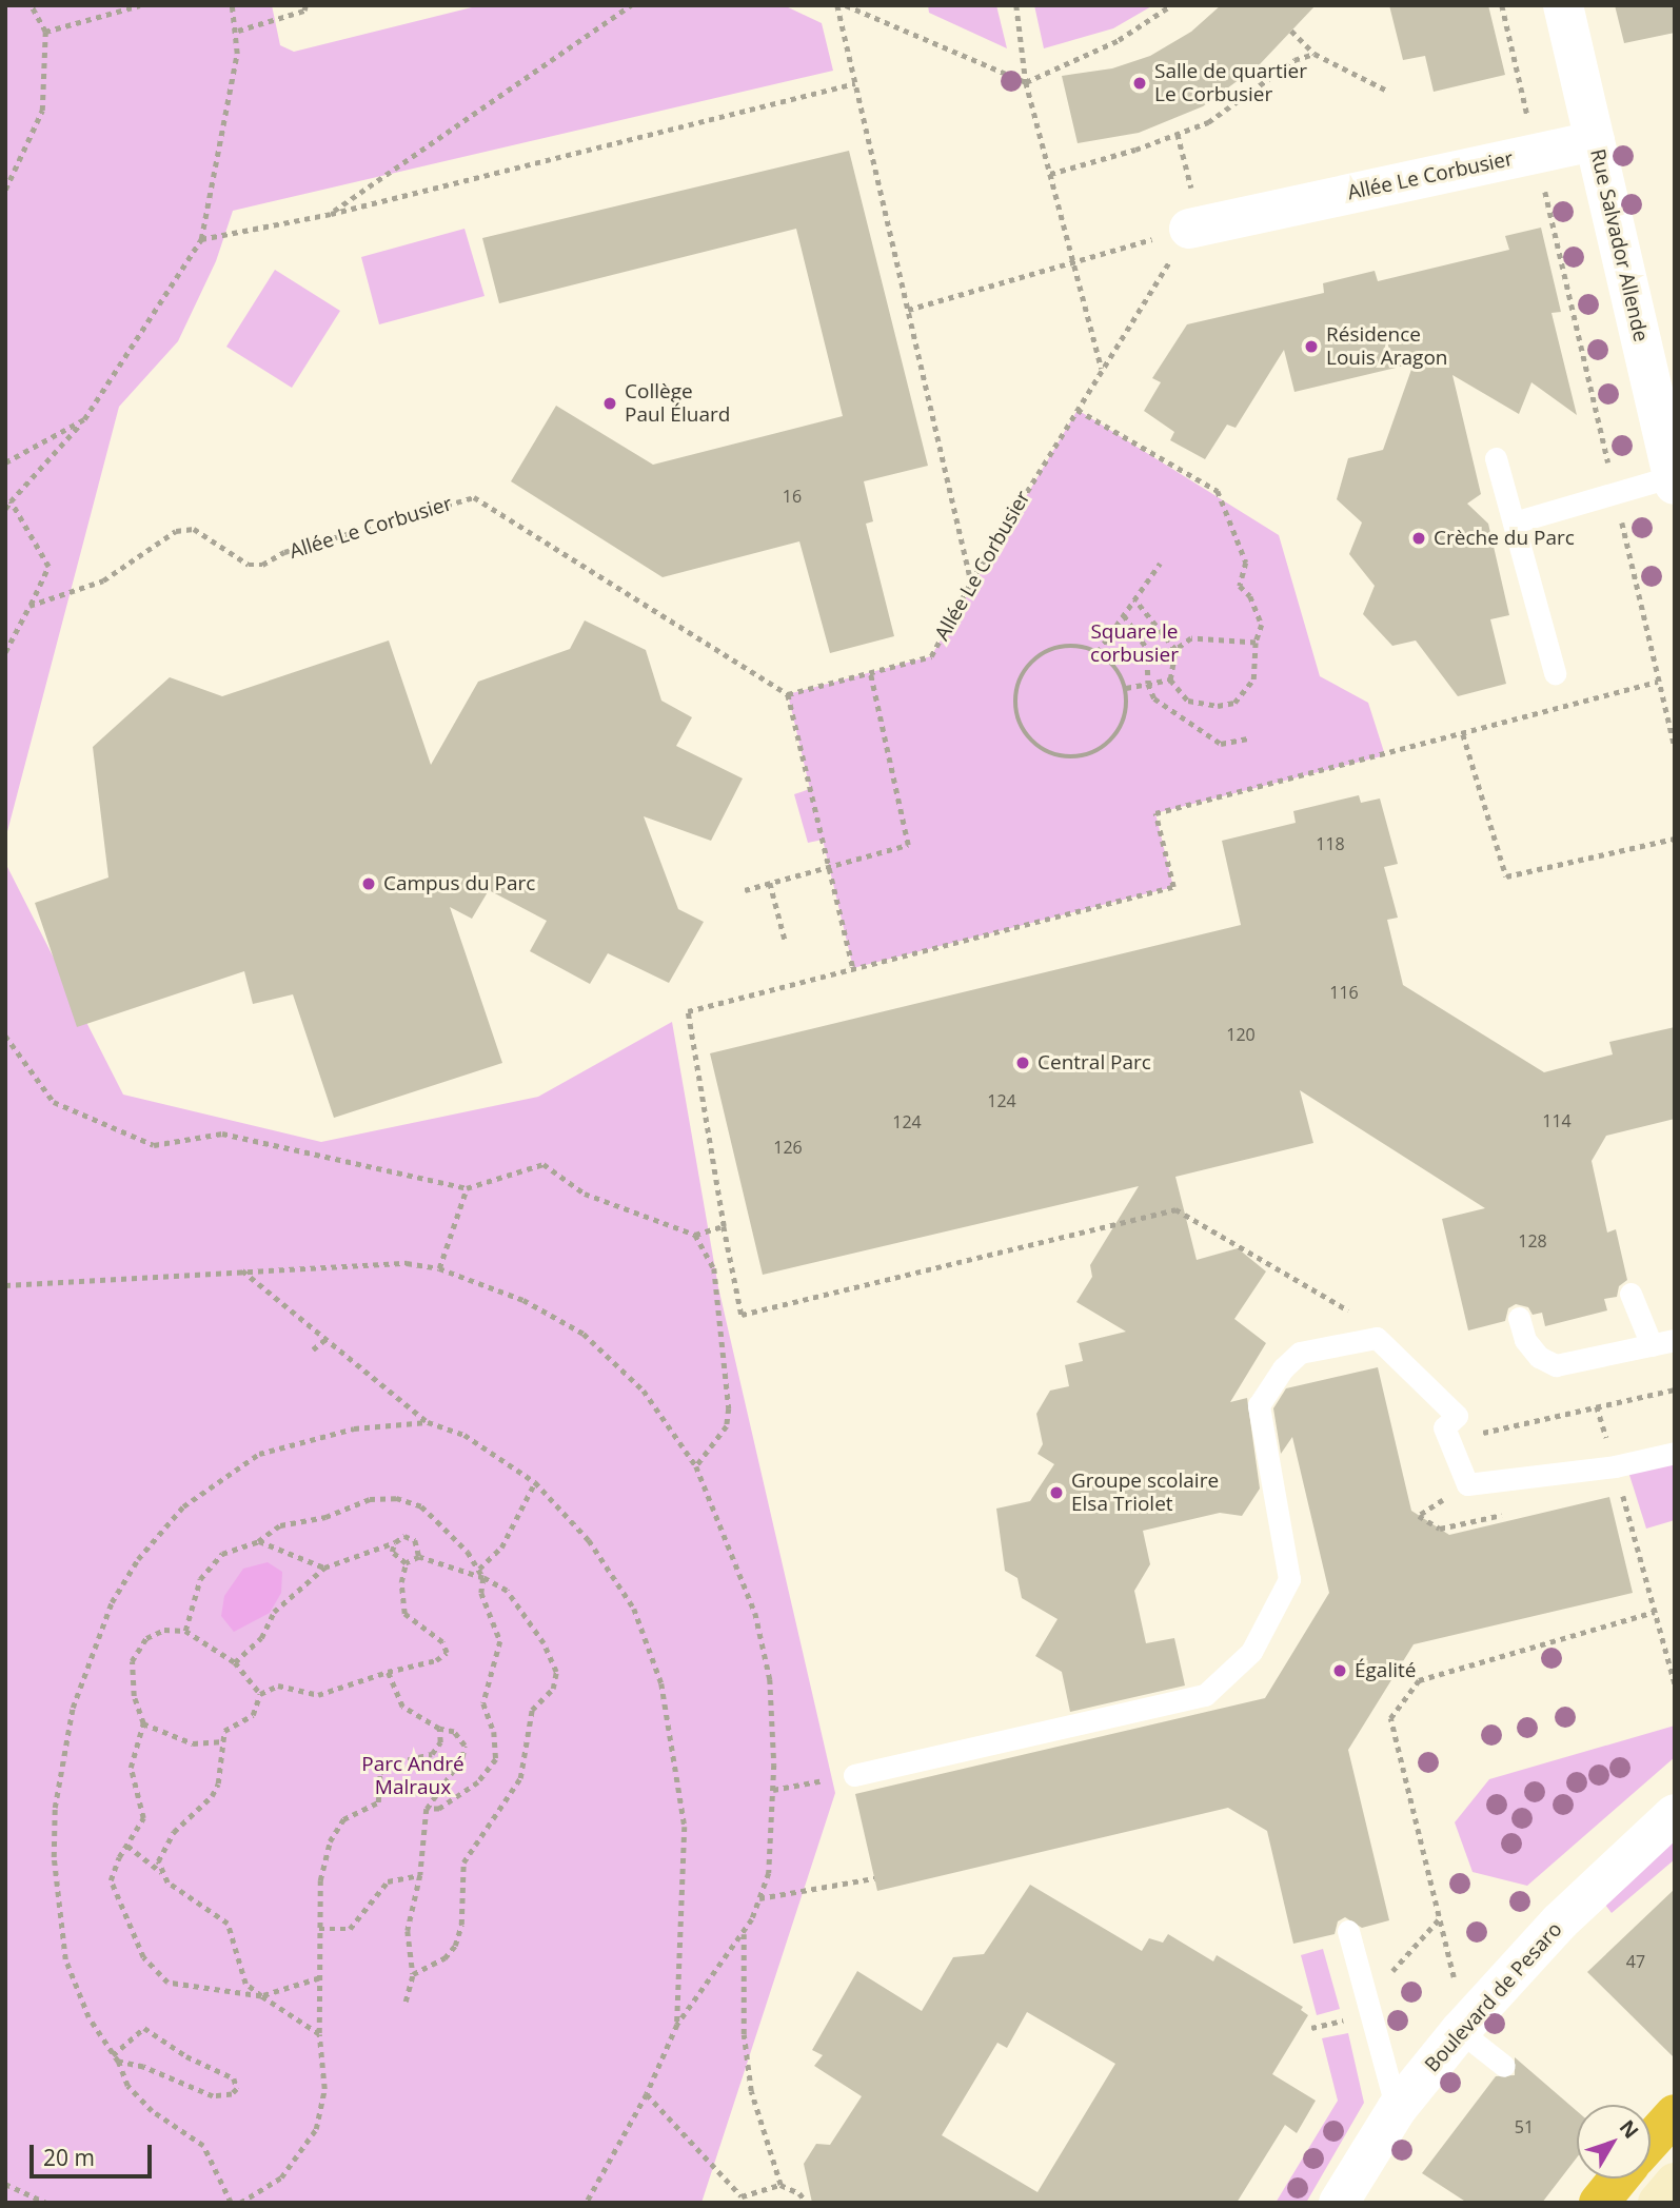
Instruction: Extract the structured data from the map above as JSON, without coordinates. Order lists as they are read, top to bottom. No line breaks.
{"streets":{"street":["Allée Le Corbusier","Rue Salvador Allende","Boulevard de Pesaro"]},"crossings":[["Allée Le Corbusier","Rue Salvador Allende"]],"parks":["Square le corbusier","Parc André Malraux"],"places":["Salle de quartier Le Corbusier","Résidence Louis Aragon","Collège Paul Éluard","Crèche du Parc","Campus du Parc","Central Parc","Groupe scolaire Elsa Triolet","Égalité"],"house_numbers":["16","118","116","120","124","114","124","126","128","47","51"],"scale_bar":"20 m","north":"top right"}
